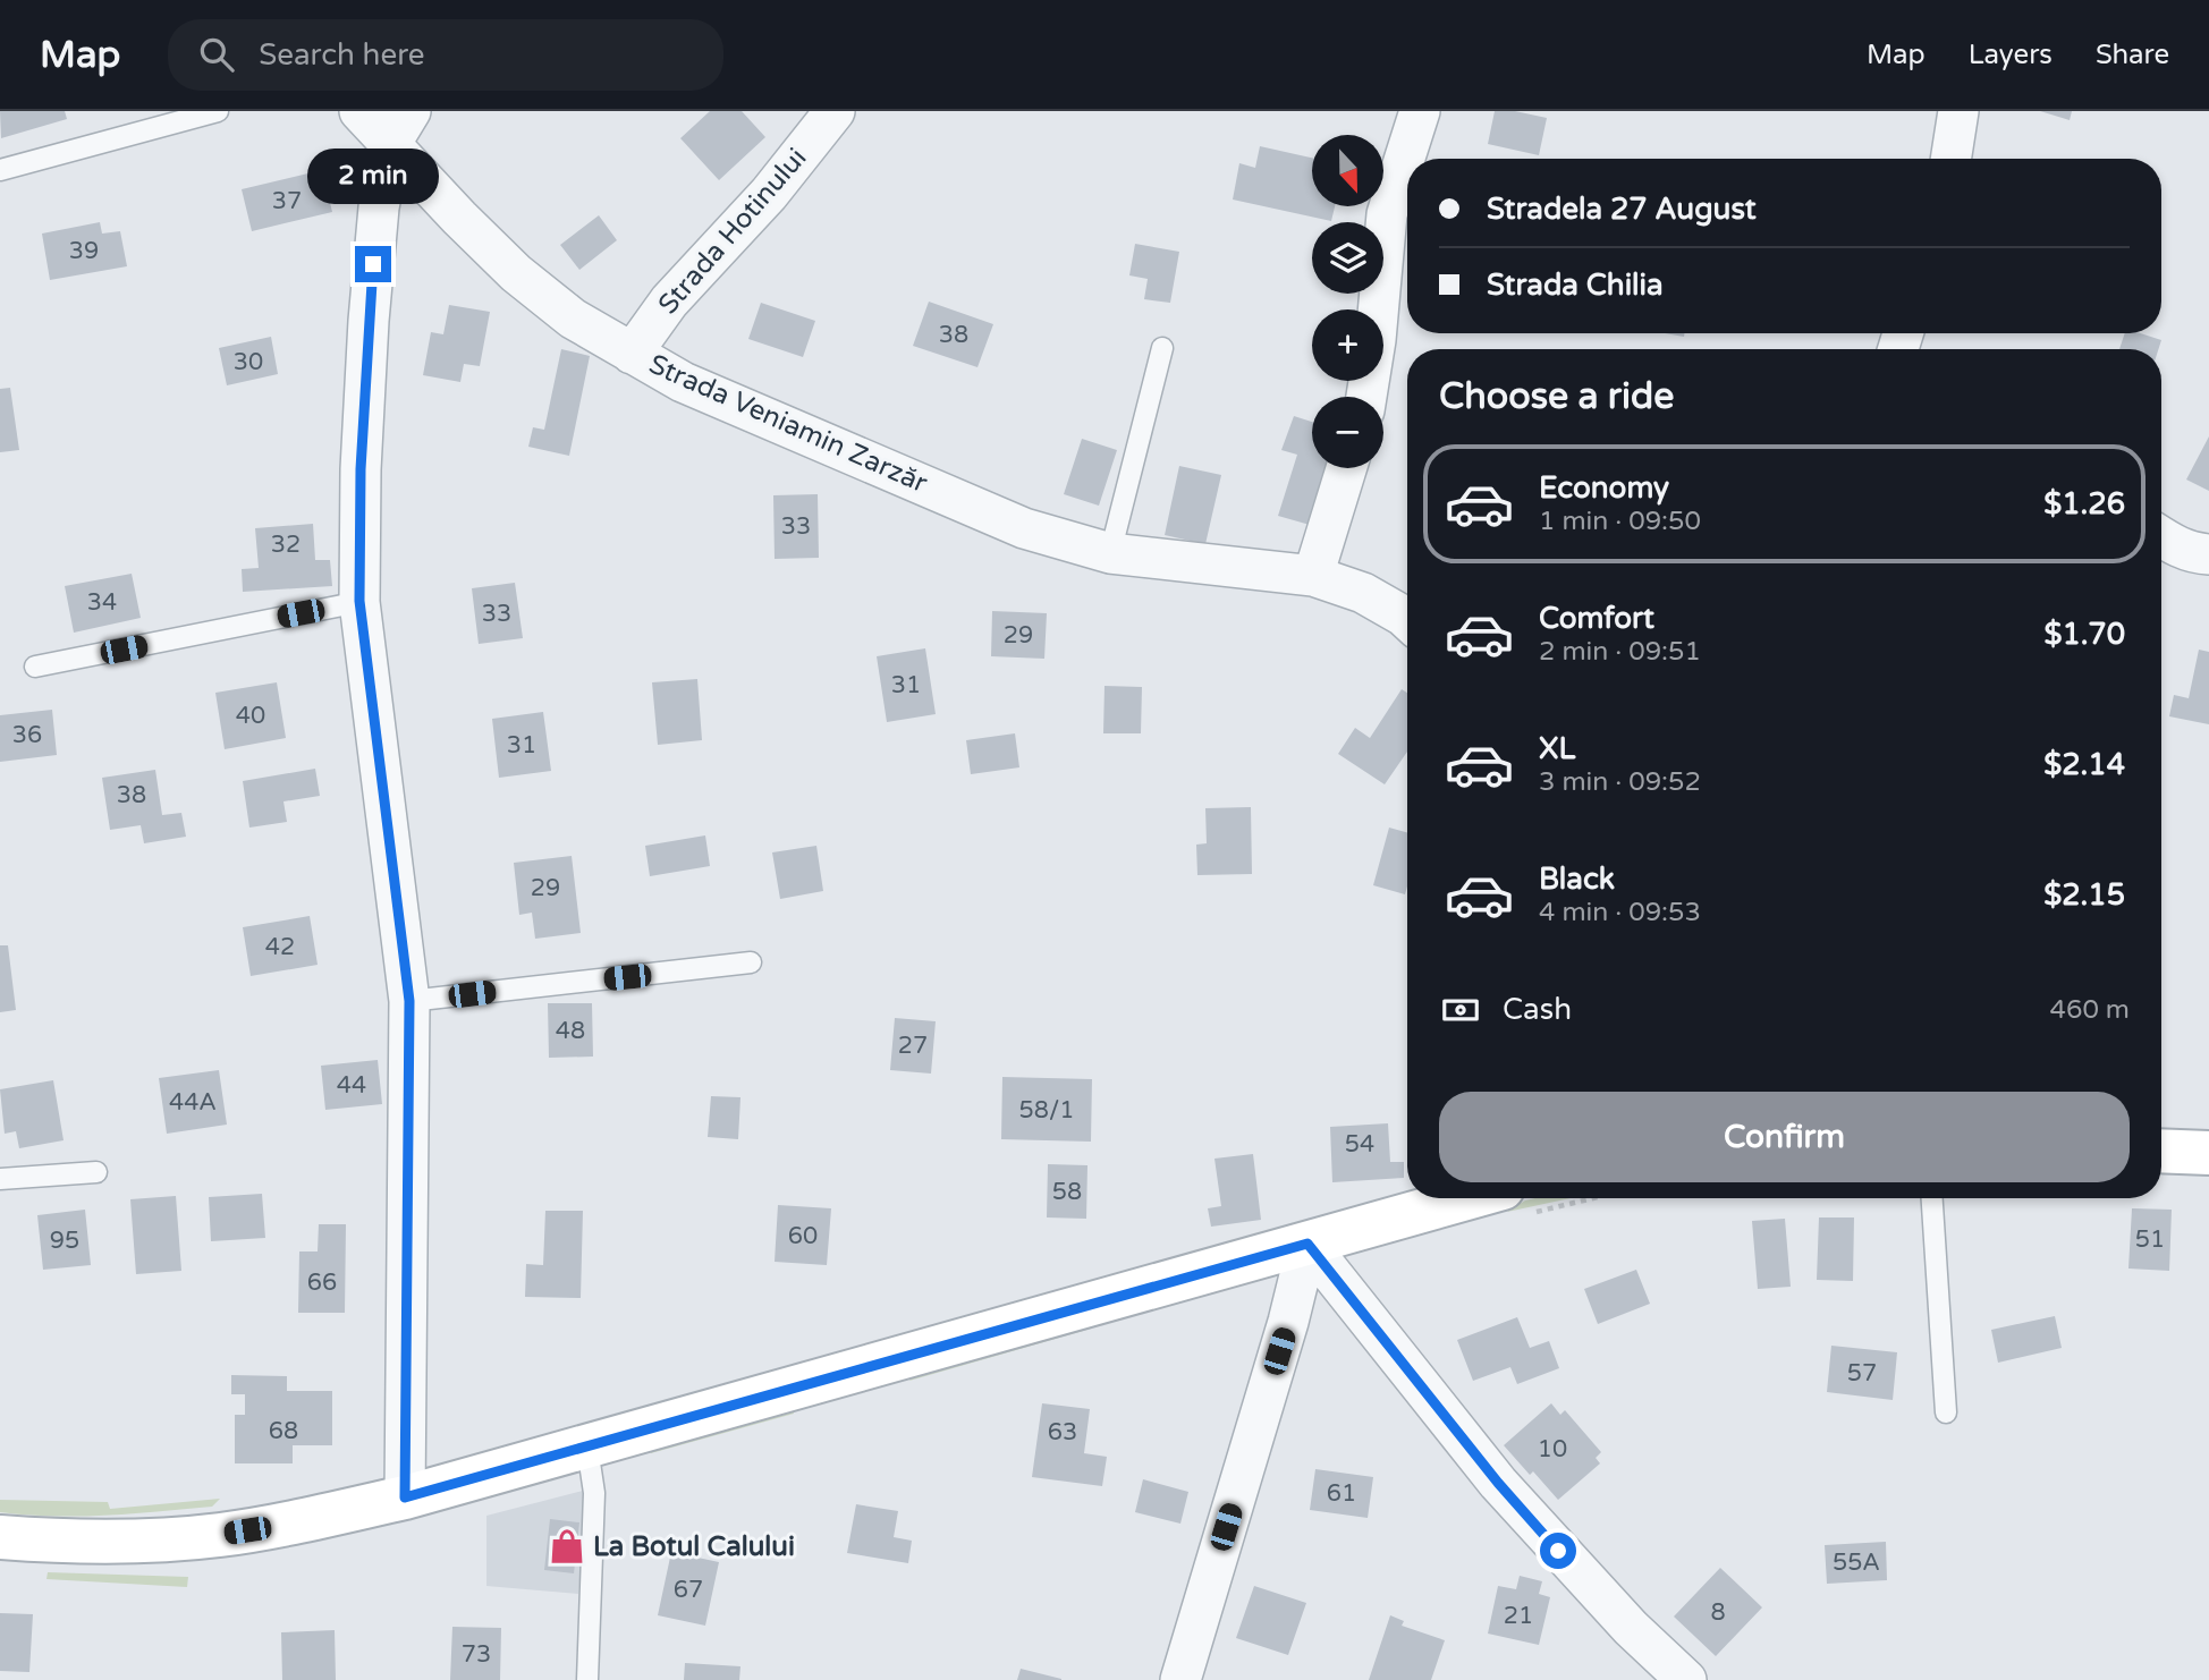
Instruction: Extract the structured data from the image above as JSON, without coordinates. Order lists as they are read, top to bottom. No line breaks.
{"streets":{"street":["Strada Hotinului","Strada Veniamin Zarzăr"]},"crossings":[["Strada Hotinului","Strada Veniamin Zarzăr"]],"places":{"shop":["La Botul Calului"]},"house_numbers":["37","39","38","30","33","32","34","33","29","31","40","36","31","38","29","42","48","27","44","44A","58/1","54","58","60","51","95","66","57","68","63","10","61","55A","67","8","21","73"],"north":"bottom","page":{"header":"Map","search":"Search here","nav":["Map","Layers","Share"],"map_buttons":["+","−"],"bubble":"2 min","banner":["Stradela 27 August","Strada Chilia"],"heading":"Choose a ride","list":[{"name":"Economy","note":"1 min · 09:50","value":"$1.26"},{"name":"Comfort","note":"2 min · 09:51","value":"$1.70"},{"name":"XL","note":"3 min · 09:52","value":"$2.14"},{"name":"Black","note":"4 min · 09:53","value":"$2.15"}],"pay":["Cash","460 m"],"buttons":"Confirm"}}
